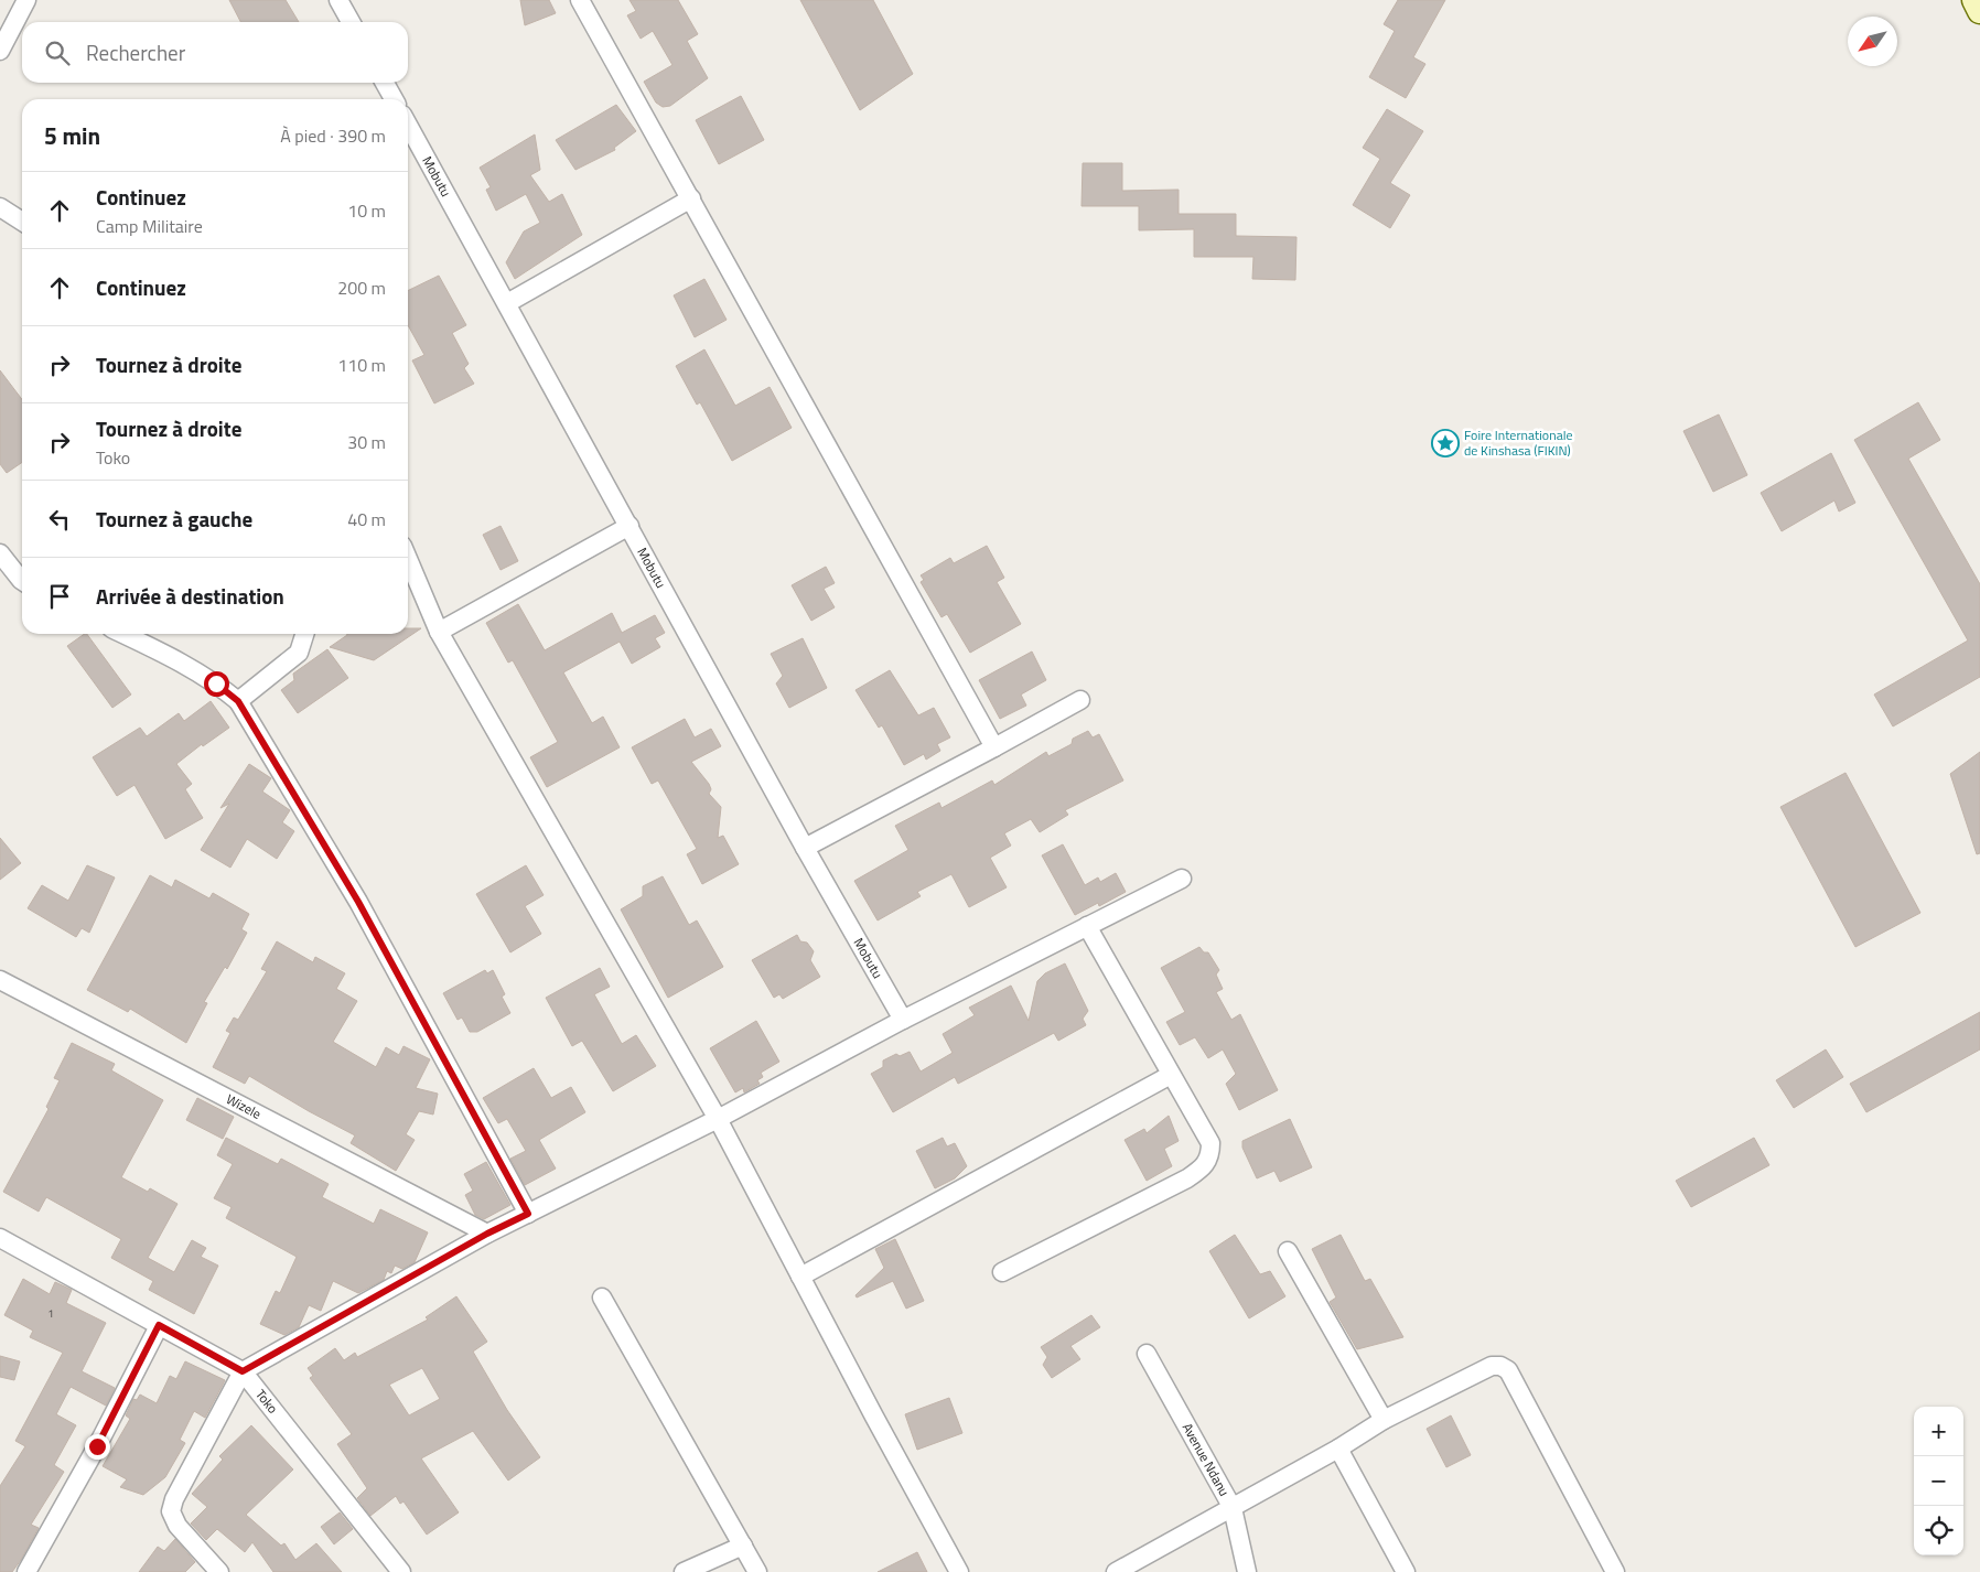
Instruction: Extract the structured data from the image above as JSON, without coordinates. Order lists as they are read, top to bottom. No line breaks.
{"streets":{"street":["Mobutu","Wizele","Toko","Avenue Ndanu"]},"places":{"place":["Foire Internationale de Kinshasa (FIKIN)"]},"house_numbers":["1"],"north":"bottom left","page":{"search":"Rechercher","heading":["5 min","À pied · 390 m"],"list":[["Continuez","Camp Militaire","10 m"],["Continuez","200 m"],["Tournez à droite","110 m"],["Tournez à droite","Toko","30 m"],["Tournez à gauche","40 m"],"Arrivée à destination"],"map_buttons":["+","−"]}}
